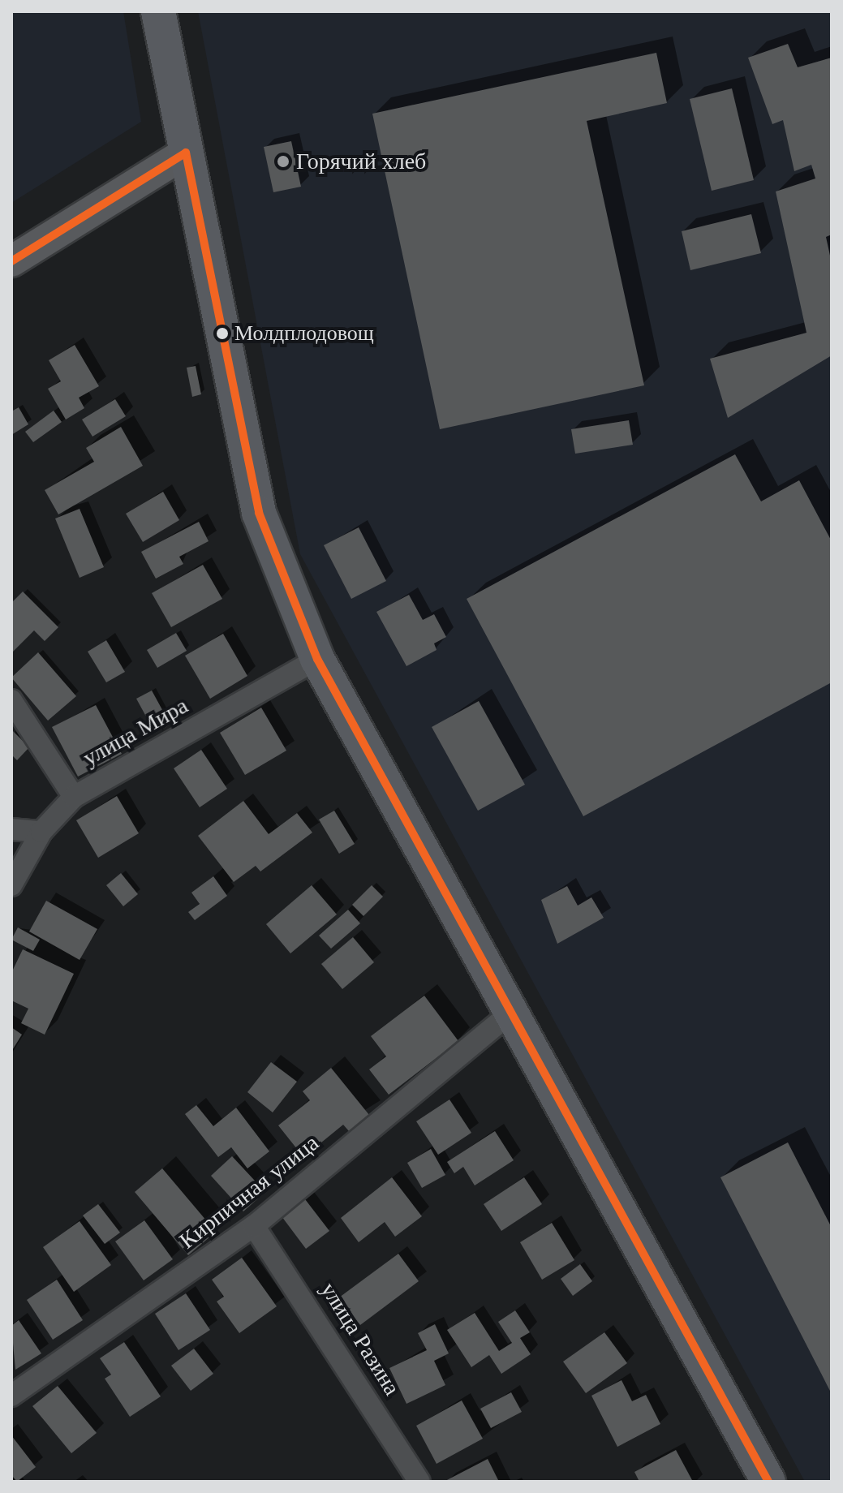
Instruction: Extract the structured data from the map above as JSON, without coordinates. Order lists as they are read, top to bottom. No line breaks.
{"streets":{"street":["улица Мира","Кирпичная улица","улица Разина"]},"crossings":[["Кирпичная улица","улица Разина"]],"places":["Горячий хлеб","Молдплодовощ"]}
